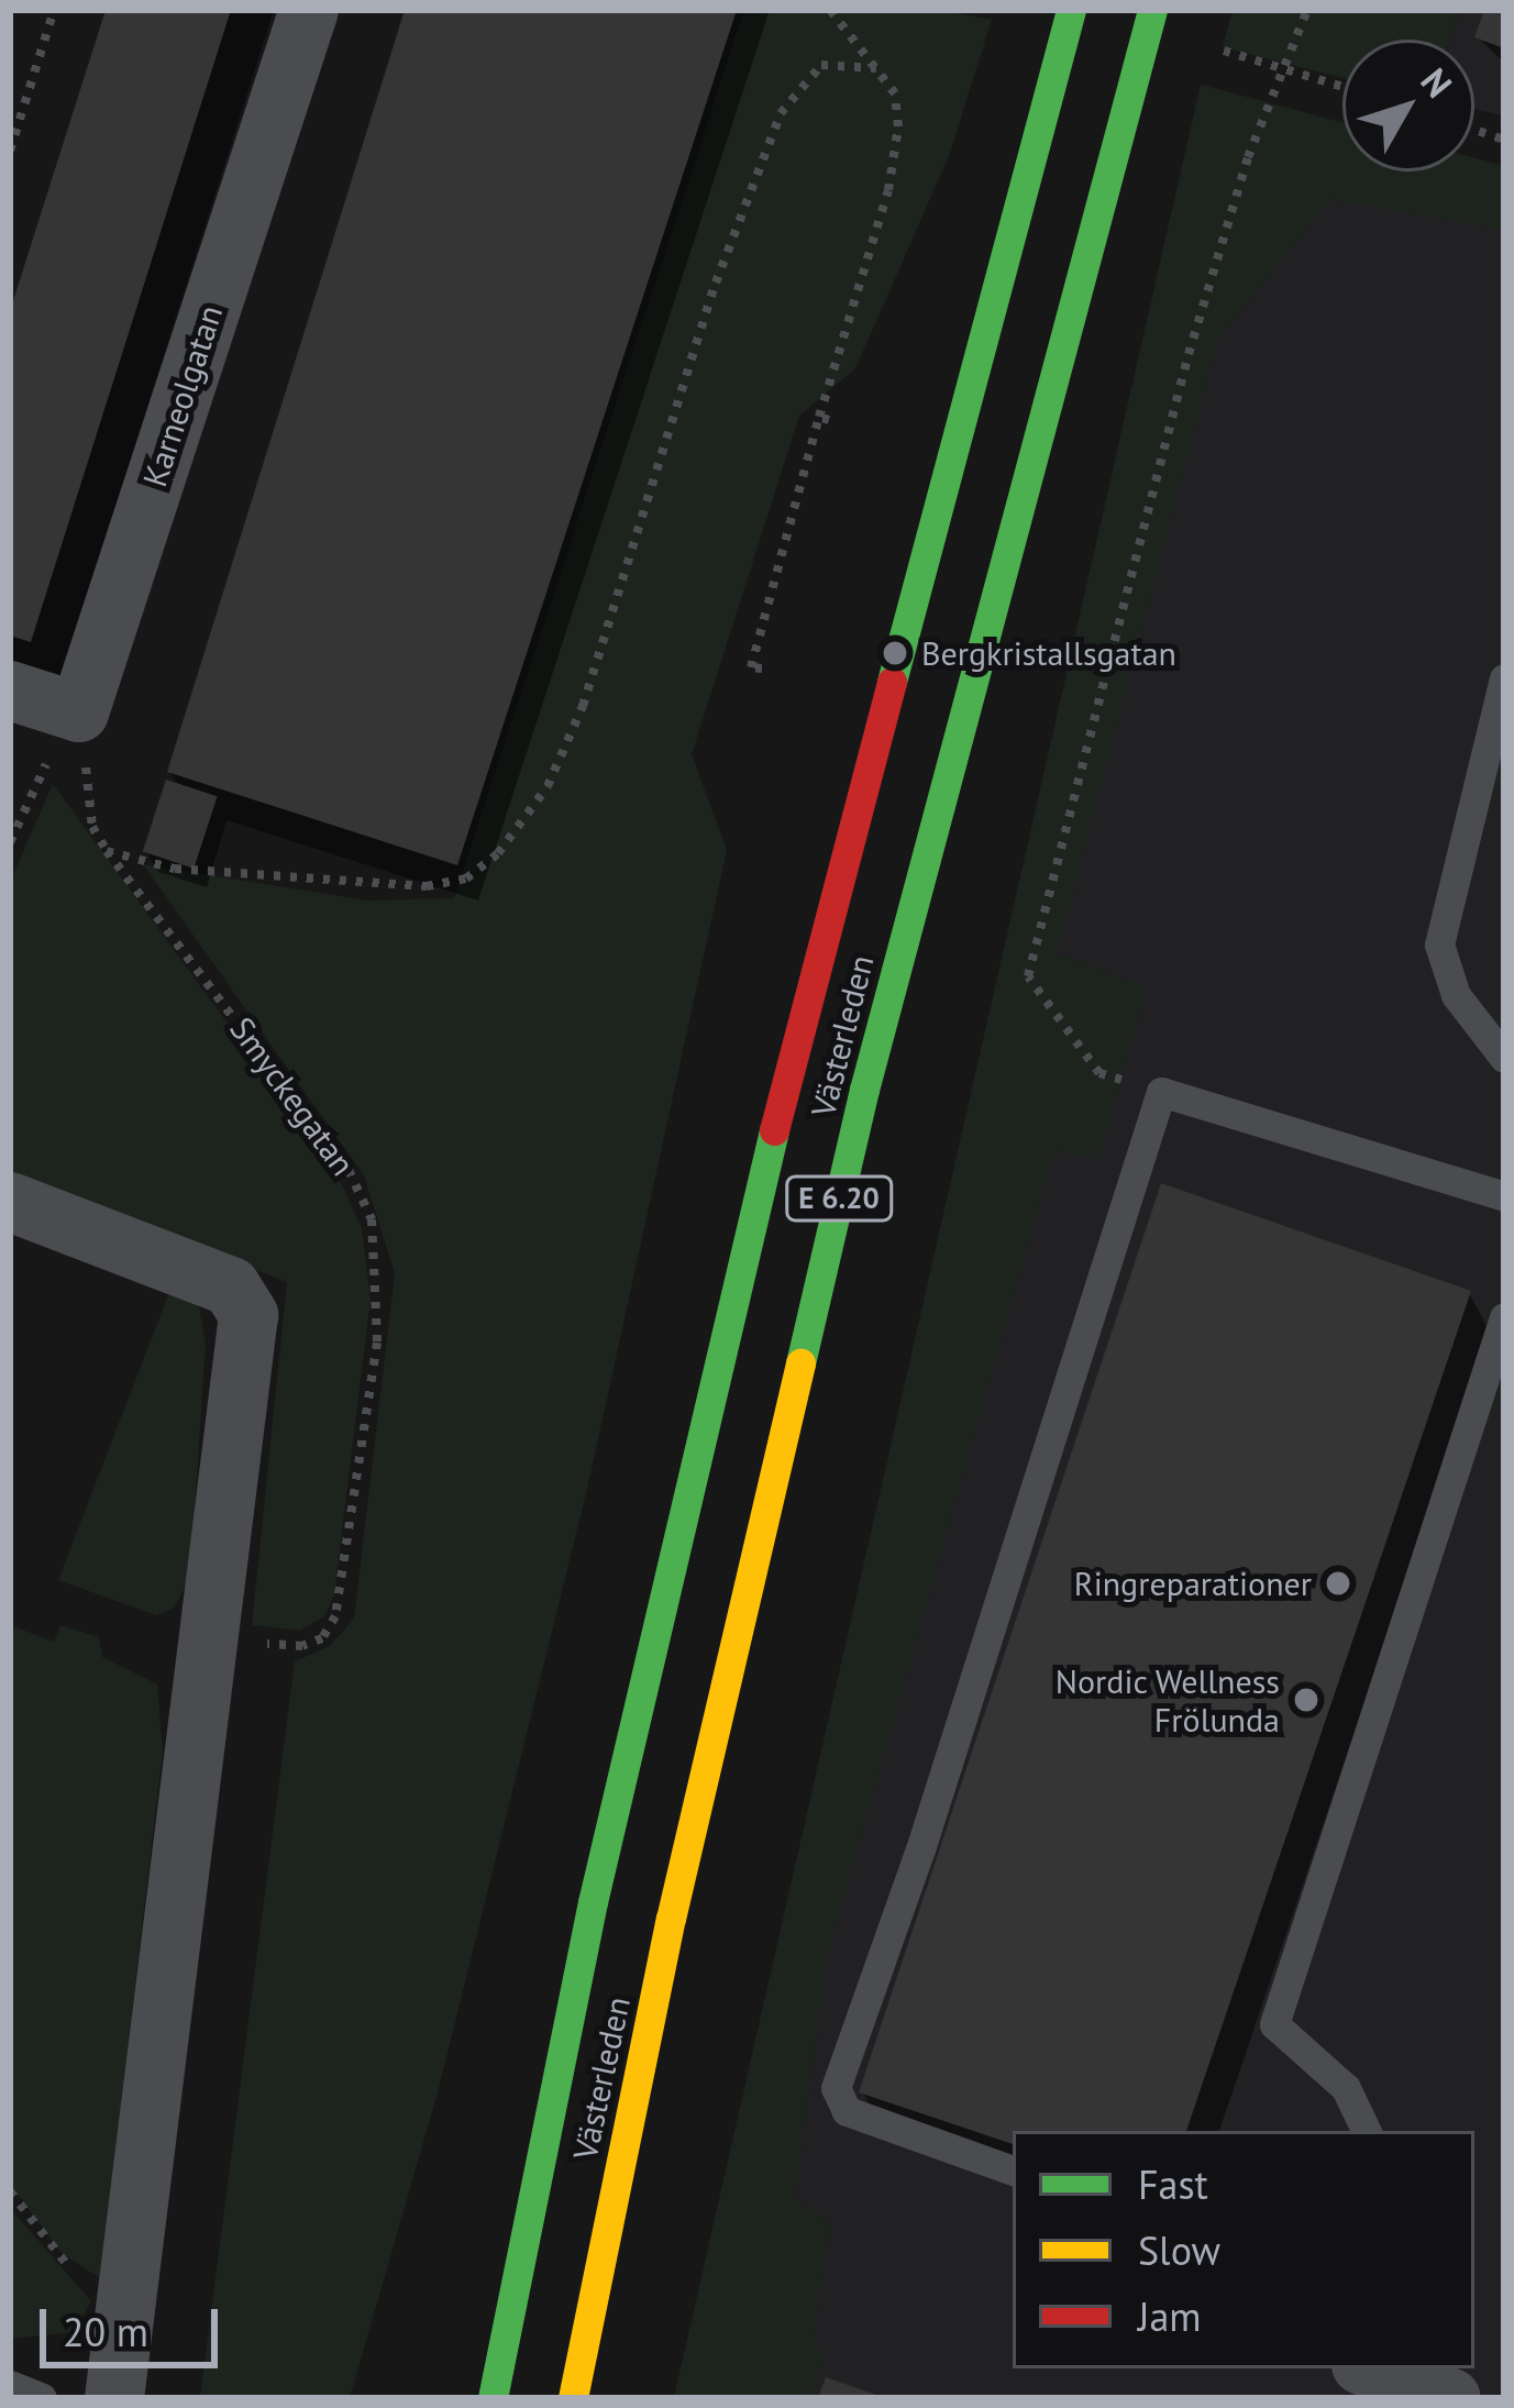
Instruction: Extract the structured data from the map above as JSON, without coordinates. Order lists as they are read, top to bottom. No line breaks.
{"streets":{"highway":["Västerleden","E 6.20"],"street":["Karneolgatan"],"path":["Smyckegatan"]},"crossings":[["Karneolgatan","Smyckegatan"]],"places":["Bergkristallsgatan","Ringreparationer","Nordic Wellness Frölunda"],"legend":["Fast","Slow","Jam"],"scale_bar":"20 m","north":"top right"}
